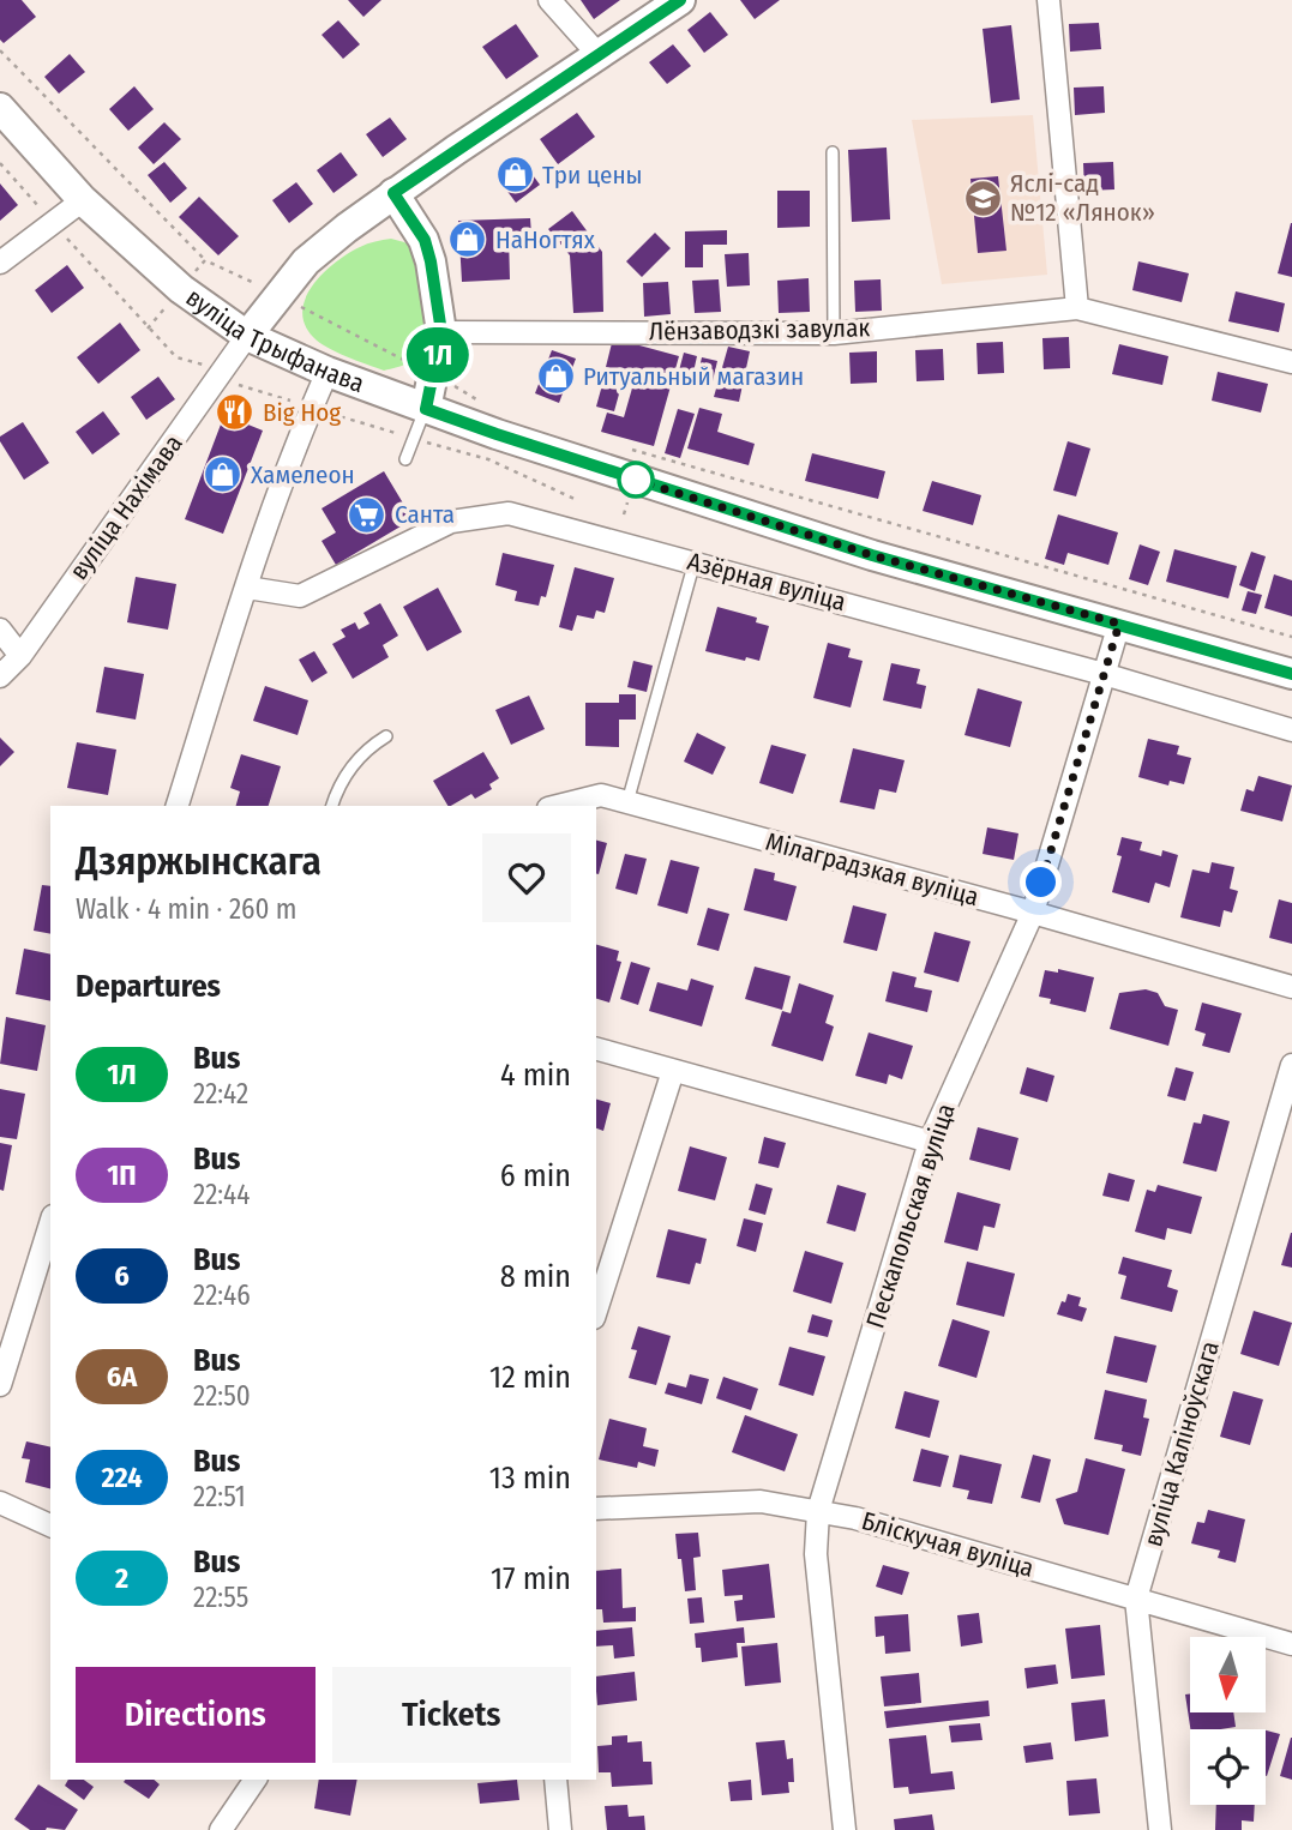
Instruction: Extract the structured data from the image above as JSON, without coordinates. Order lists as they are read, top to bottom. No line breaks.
{"streets":{"street":["Лёнзаводзкі завулак","вуліца Трыфанава","вуліца Нахімава","Азёрная вуліца","Мілаградзкая вуліца","Пескапольская вуліца","вуліца Каліноўскага","Бліскучая вуліца"]},"crossings":[["вуліца Трыфанава","вуліца Нахімава"],["вуліца Трыфанава","Пескапольская вуліца"],["Азёрная вуліца","Пескапольская вуліца"],["Мілаградзкая вуліца","Пескапольская вуліца"],["Пескапольская вуліца","Бліскучая вуліца"],["вуліца Каліноўскага","Бліскучая вуліца"]],"places":{"shop":["Три цены","НаНогтях","Ритуальный магазин","Хамелеон"],"school or university":["Яслі-сад №12 «Лянок»"],"restaurant":["Big Hog"],"supermarket":["Санта"]},"lines":["bus line 1Л"],"north":"bottom","page":{"on_map":"1Л","heading":[["Дзяржынскага","Walk · 4 min · 260 m"],"Departures"],"list":[{"mark":"1Л","name":"Bus","note":"22:42","value":"4 min"},{"mark":"1П","name":"Bus","note":"22:44","value":"6 min"},{"mark":"6","name":"Bus","note":"22:46","value":"8 min"},{"mark":"6А","name":"Bus","note":"22:50","value":"12 min"},{"mark":"224","name":"Bus","note":"22:51","value":"13 min"},{"mark":"2","name":"Bus","note":"22:55","value":"17 min"}],"buttons":["Directions","Tickets"]}}
